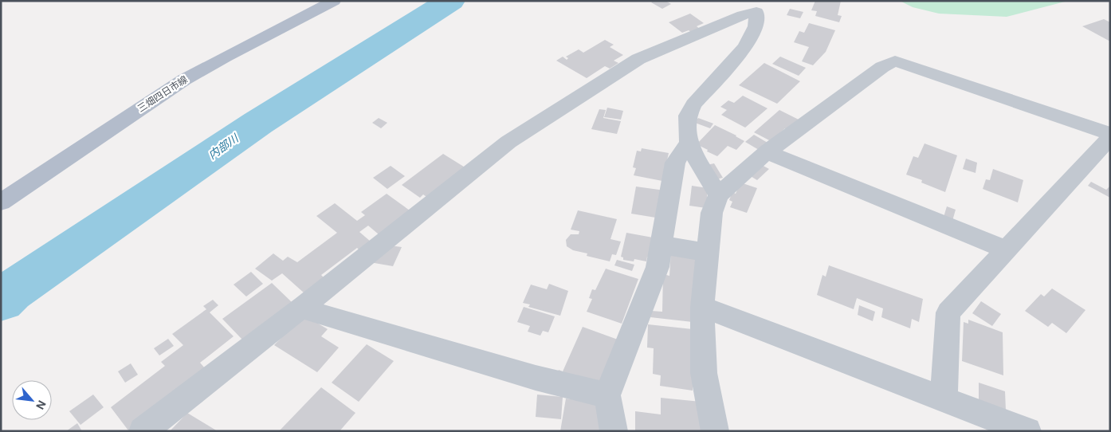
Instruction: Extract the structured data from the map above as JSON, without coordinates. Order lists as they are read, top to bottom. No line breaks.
{"streets":{"main road":["三畑四日市線"]},"water":["内部川"],"north":"bottom right"}
